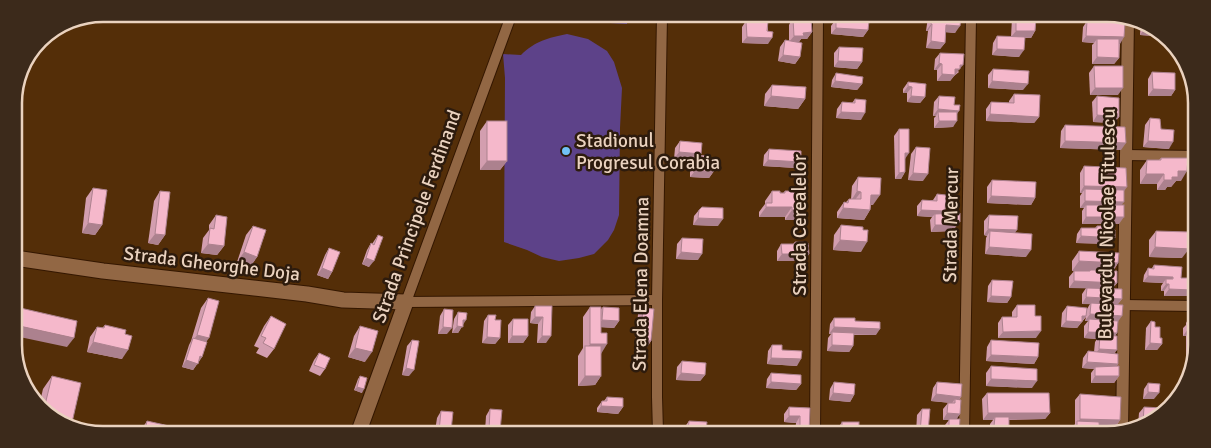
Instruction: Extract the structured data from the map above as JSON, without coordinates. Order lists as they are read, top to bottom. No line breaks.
{"streets":{"main road":["Strada Principele Ferdinand","Strada Gheorghe Doja"],"street":["Bulevardul Nicolae Titulescu","Strada Cerealelor","Strada Mercur","Strada Elena Doamna"]},"crossings":[["Strada Principele Ferdinand","Strada Gheorghe Doja"]],"places":["Stadionul Progresul Corabia"]}
